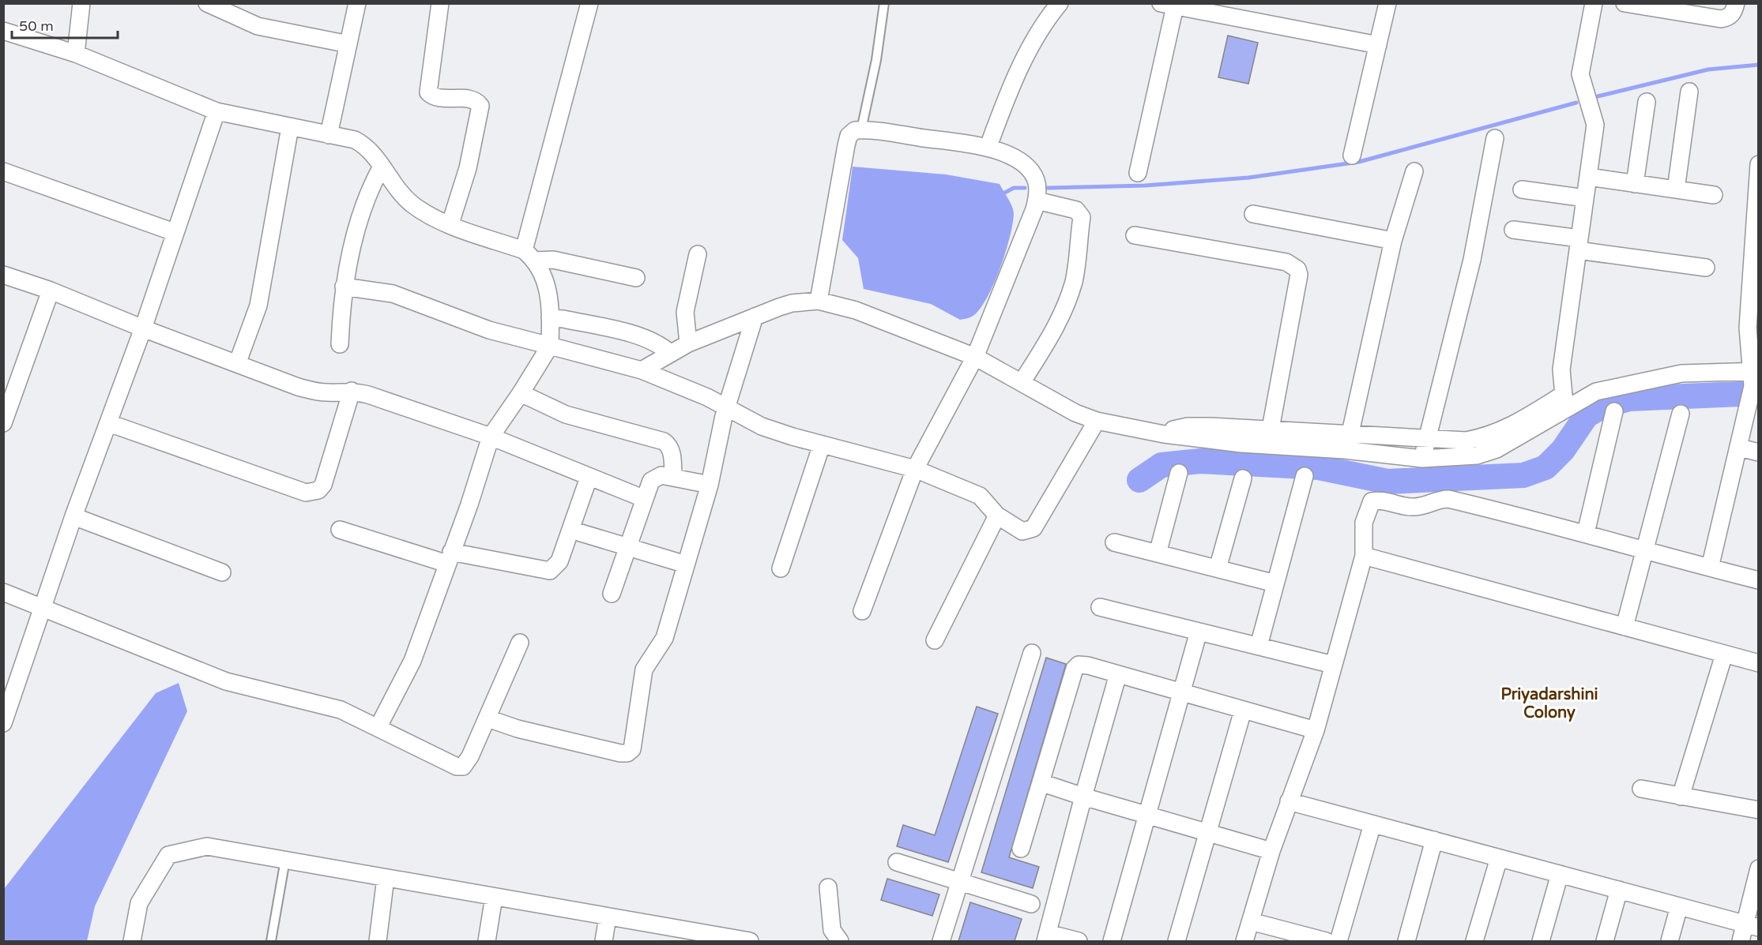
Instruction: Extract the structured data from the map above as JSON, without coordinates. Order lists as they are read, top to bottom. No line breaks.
{"districts":["Priyadarshini Colony"],"scale_bar":"50 m"}
